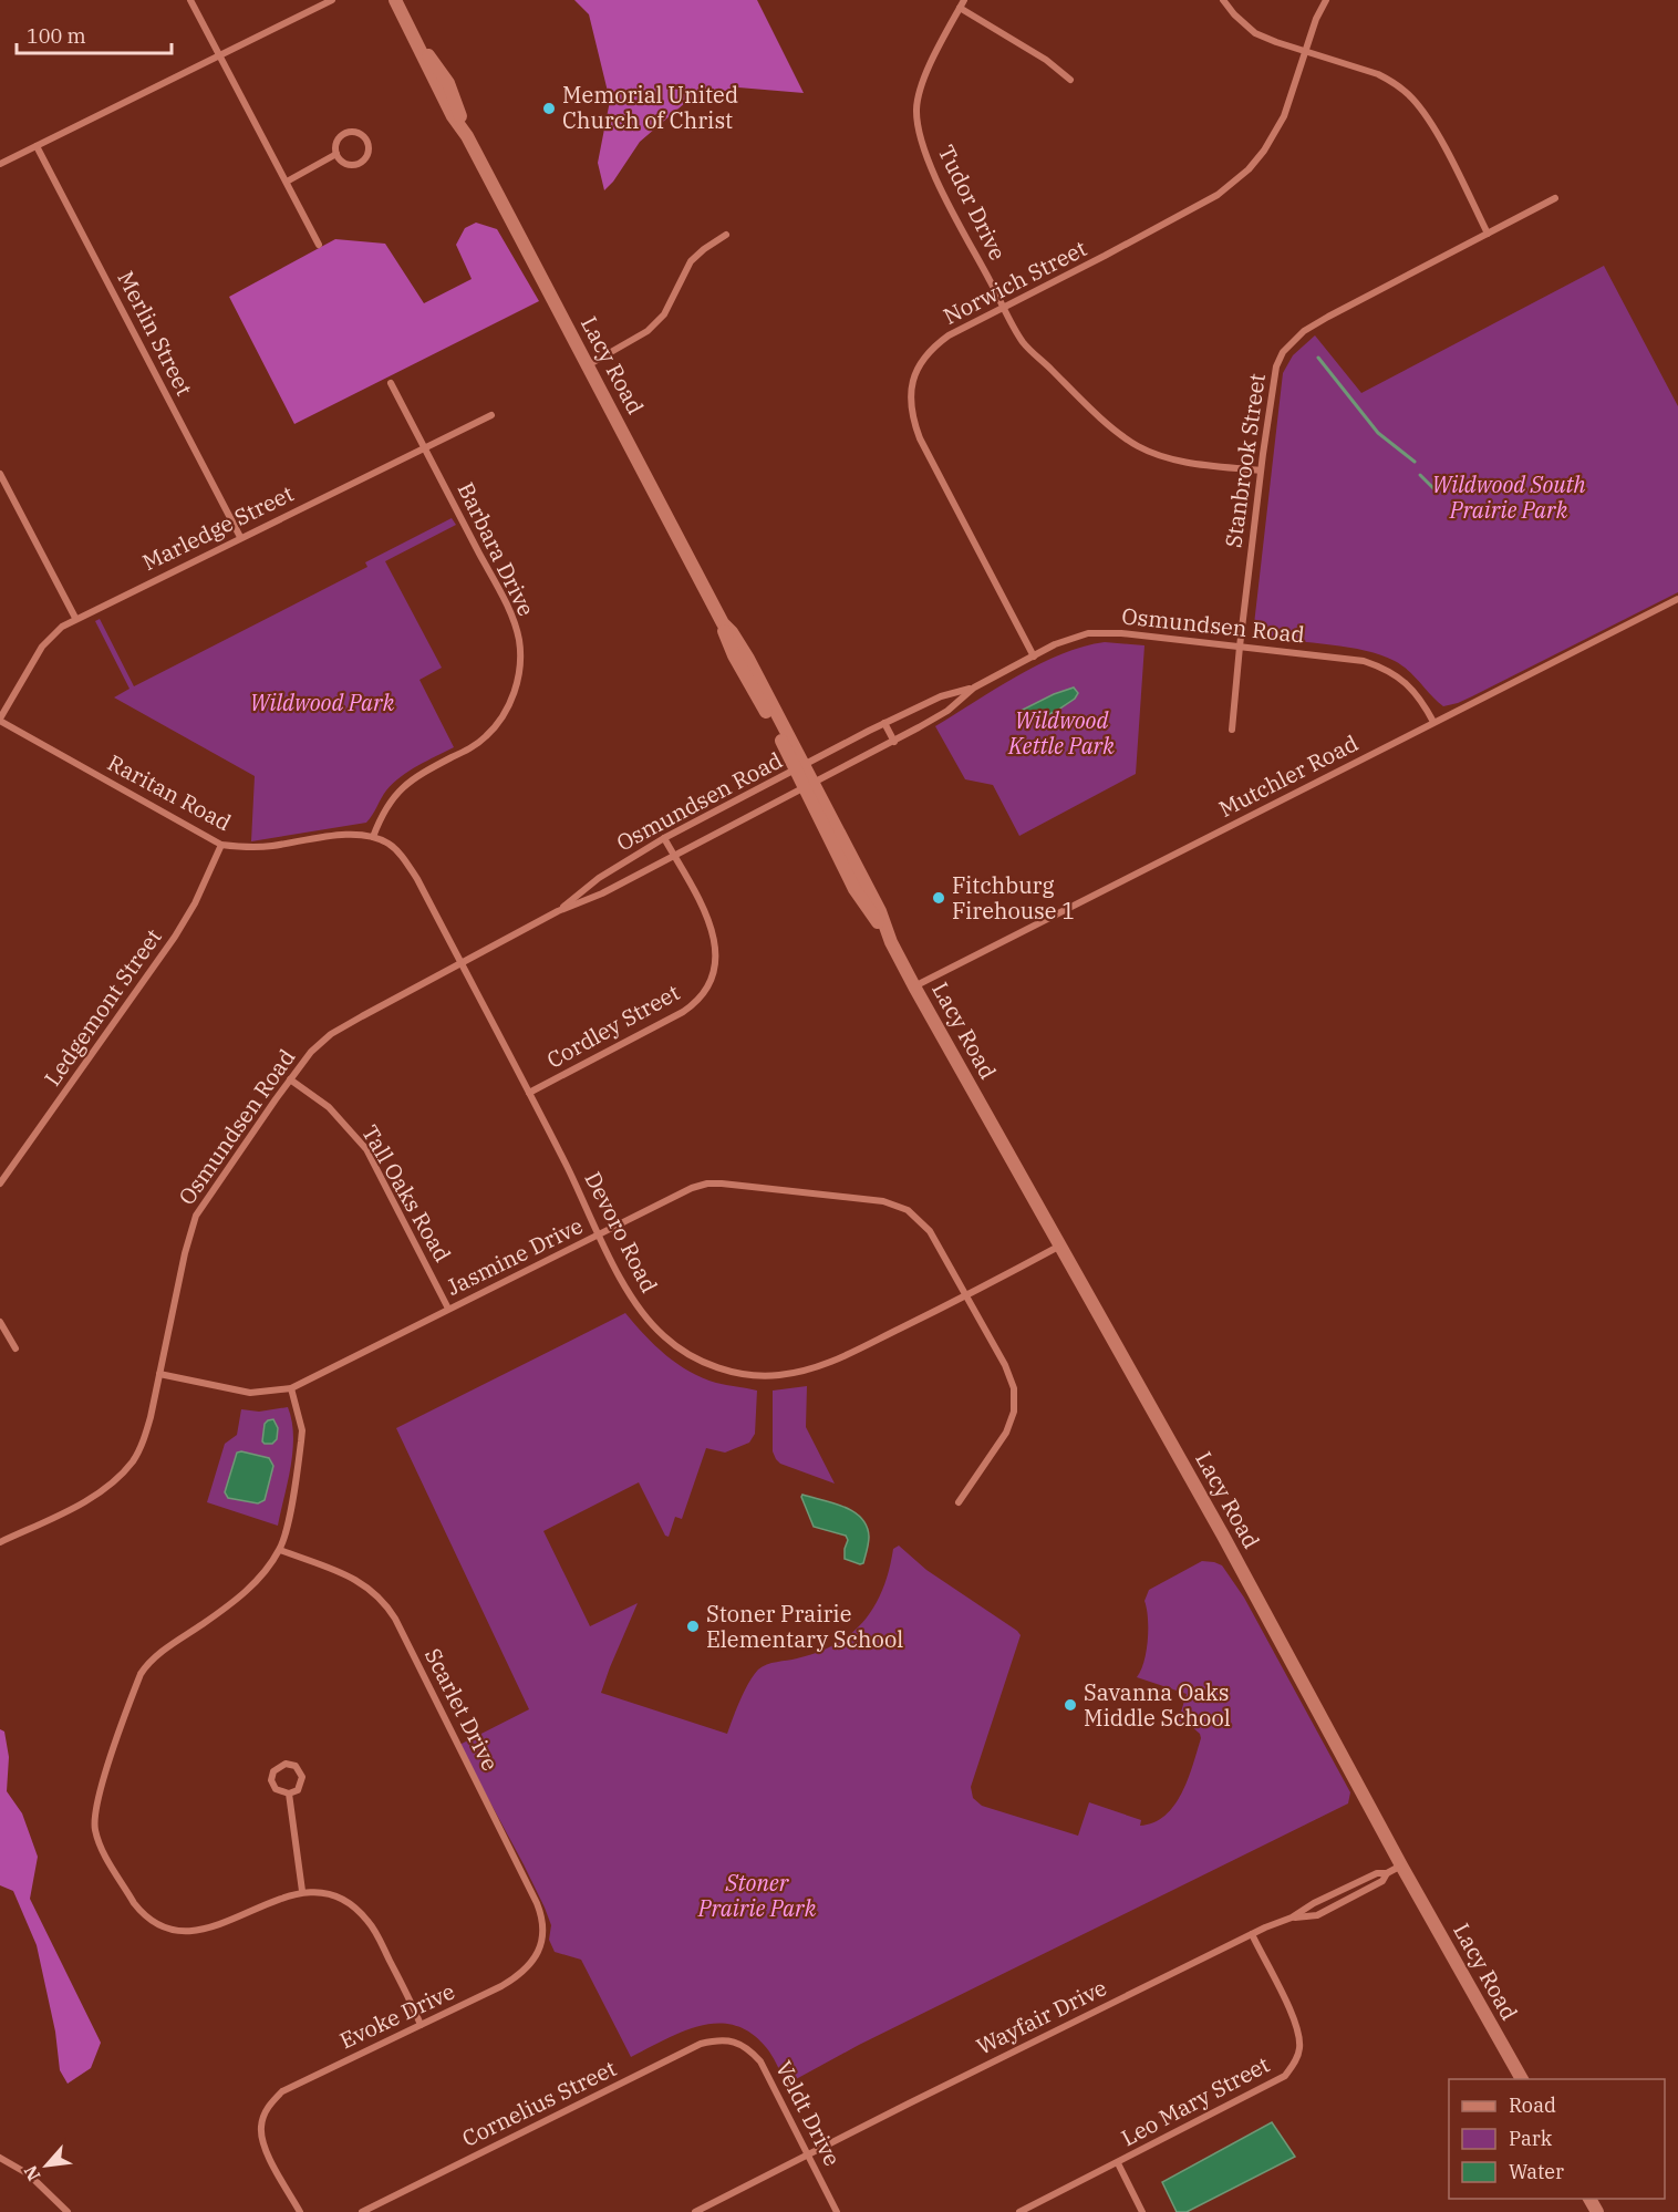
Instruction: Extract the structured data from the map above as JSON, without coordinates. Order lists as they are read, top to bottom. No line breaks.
{"streets":{"street":["Tudor Drive","Norwich Street","Merlin Street","Lacy Road","Stanbrook Street","Marledge Street","Barbara Drive","Osmundsen Road","Mutchler Road","Raritan Road","Ledgemont Street","Cordley Street","Tall Oaks Road","Devoro Road","Jasmine Drive","Scarlet Drive","Evoke Drive","Wayfair Drive","Leo Mary Street","Cornelius Street","Veldt Drive"]},"crossings":[["Tudor Drive","Norwich Street"],["Tudor Drive","Stanbrook Street"],["Norwich Street","Osmundsen Road"],["Merlin Street","Marledge Street"],["Lacy Road","Osmundsen Road"],["Lacy Road","Mutchler Road"],["Lacy Road","Devoro Road"],["Lacy Road","Wayfair Drive"],["Stanbrook Street","Osmundsen Road"],["Marledge Street","Barbara Drive"],["Marledge Street","Raritan Road"],["Barbara Drive","Raritan Road"],["Barbara Drive","Devoro Road"],["Osmundsen Road","Mutchler Road"],["Osmundsen Road","Cordley Street"],["Osmundsen Road","Tall Oaks Road"],["Osmundsen Road","Devoro Road"],["Osmundsen Road","Jasmine Drive"],["Raritan Road","Ledgemont Street"],["Raritan Road","Devoro Road"],["Cordley Street","Devoro Road"],["Tall Oaks Road","Jasmine Drive"],["Devoro Road","Jasmine Drive"],["Scarlet Drive","Evoke Drive"],["Wayfair Drive","Leo Mary Street"],["Wayfair Drive","Veldt Drive"],["Cornelius Street","Veldt Drive"]],"parks":["Wildwood South Prairie Park","Wildwood Park","Wildwood Kettle Park","Stoner Prairie Park"],"places":["Memorial United Church of Christ","Fitchburg Firehouse 1","Stoner Prairie Elementary School","Savanna Oaks Middle School"],"legend":["Road","Park","Water"],"scale_bar":"100 m","north":"bottom left"}
